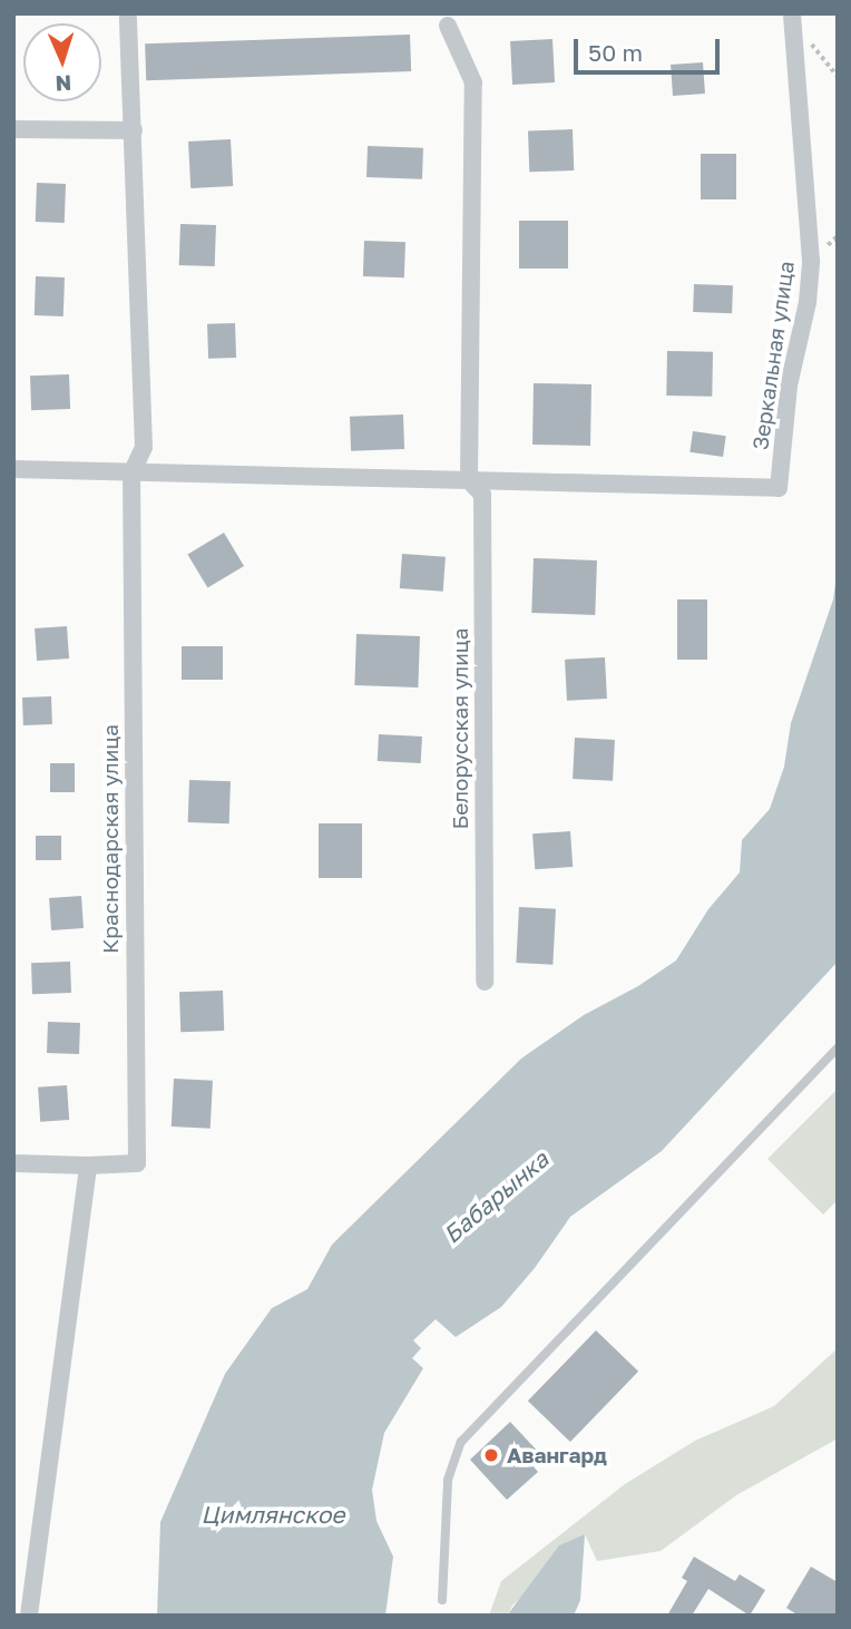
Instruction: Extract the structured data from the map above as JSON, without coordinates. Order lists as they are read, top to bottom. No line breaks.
{"streets":{"street":["Зеркальная улица","Белорусская улица","Краснодарская улица"]},"crossings":[["Зеркальная улица","Белорусская улица"]],"water":["Бабарынка","Цимлянское"],"places":["Авангард"],"scale_bar":"50 m","north":"bottom"}
